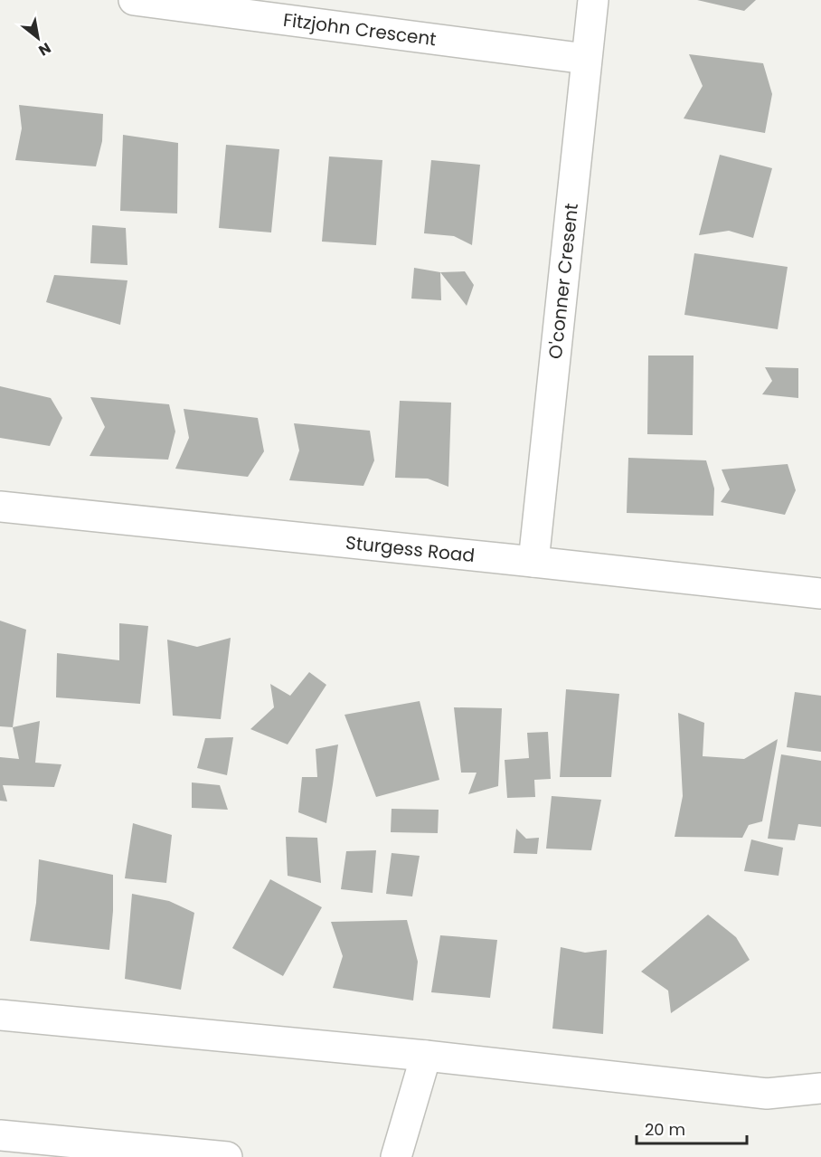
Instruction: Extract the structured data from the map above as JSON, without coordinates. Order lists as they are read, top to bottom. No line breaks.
{"streets":{"street":["Fitzjohn Crescent","O'conner Cresent","Sturgess Road"]},"crossings":[["Fitzjohn Crescent","O'conner Cresent"],["O'conner Cresent","Sturgess Road"]],"scale_bar":"20 m","north":"bottom right"}
